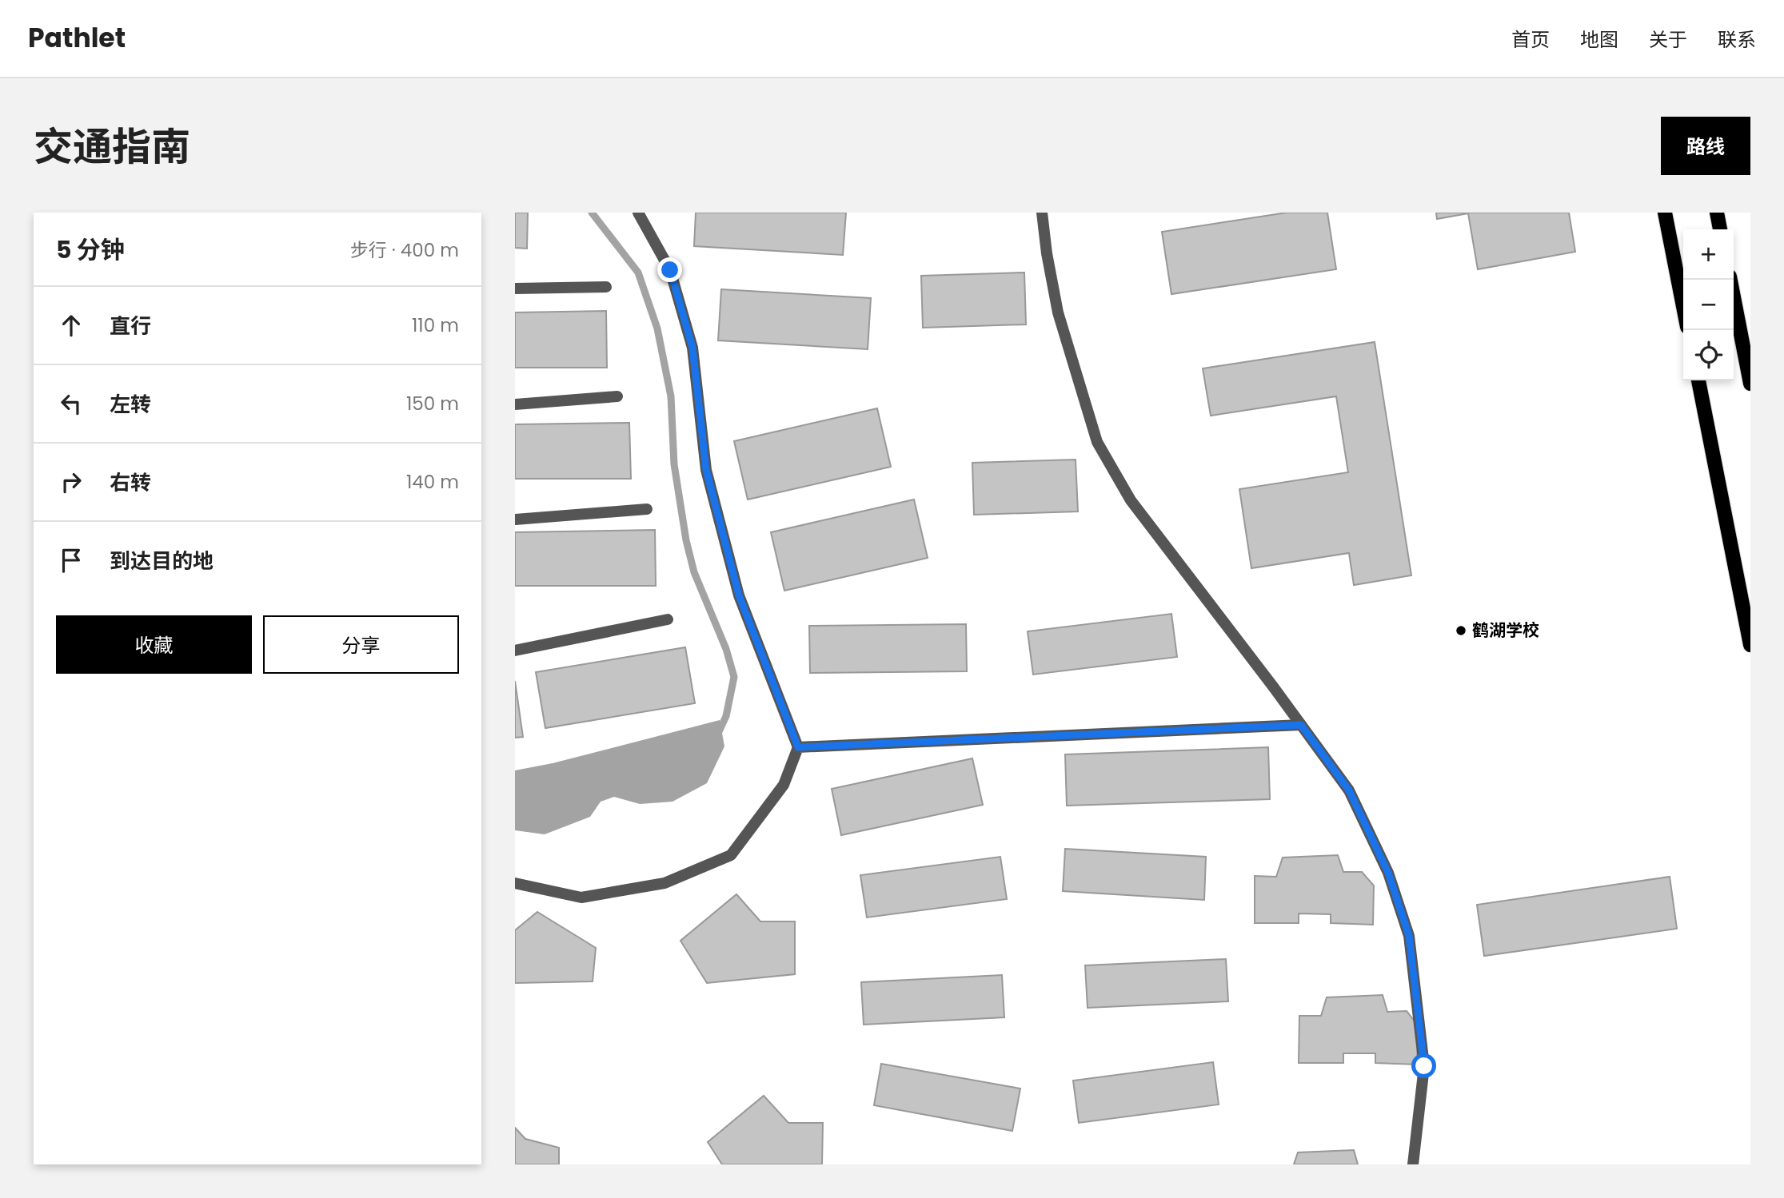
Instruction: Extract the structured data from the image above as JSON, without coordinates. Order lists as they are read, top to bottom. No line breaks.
{"places":["鹤湖学校"],"page":{"header":"Pathlet","nav":["首页","地图","关于","联系"],"title":"交通指南","buttons":["路线",["收藏","分享"]],"heading":["5 分钟","步行 · 400 m"],"map_buttons":["+","−"],"list":[["直行","110 m"],["左转","150 m"],["右转","140 m"],"到达目的地"]}}
